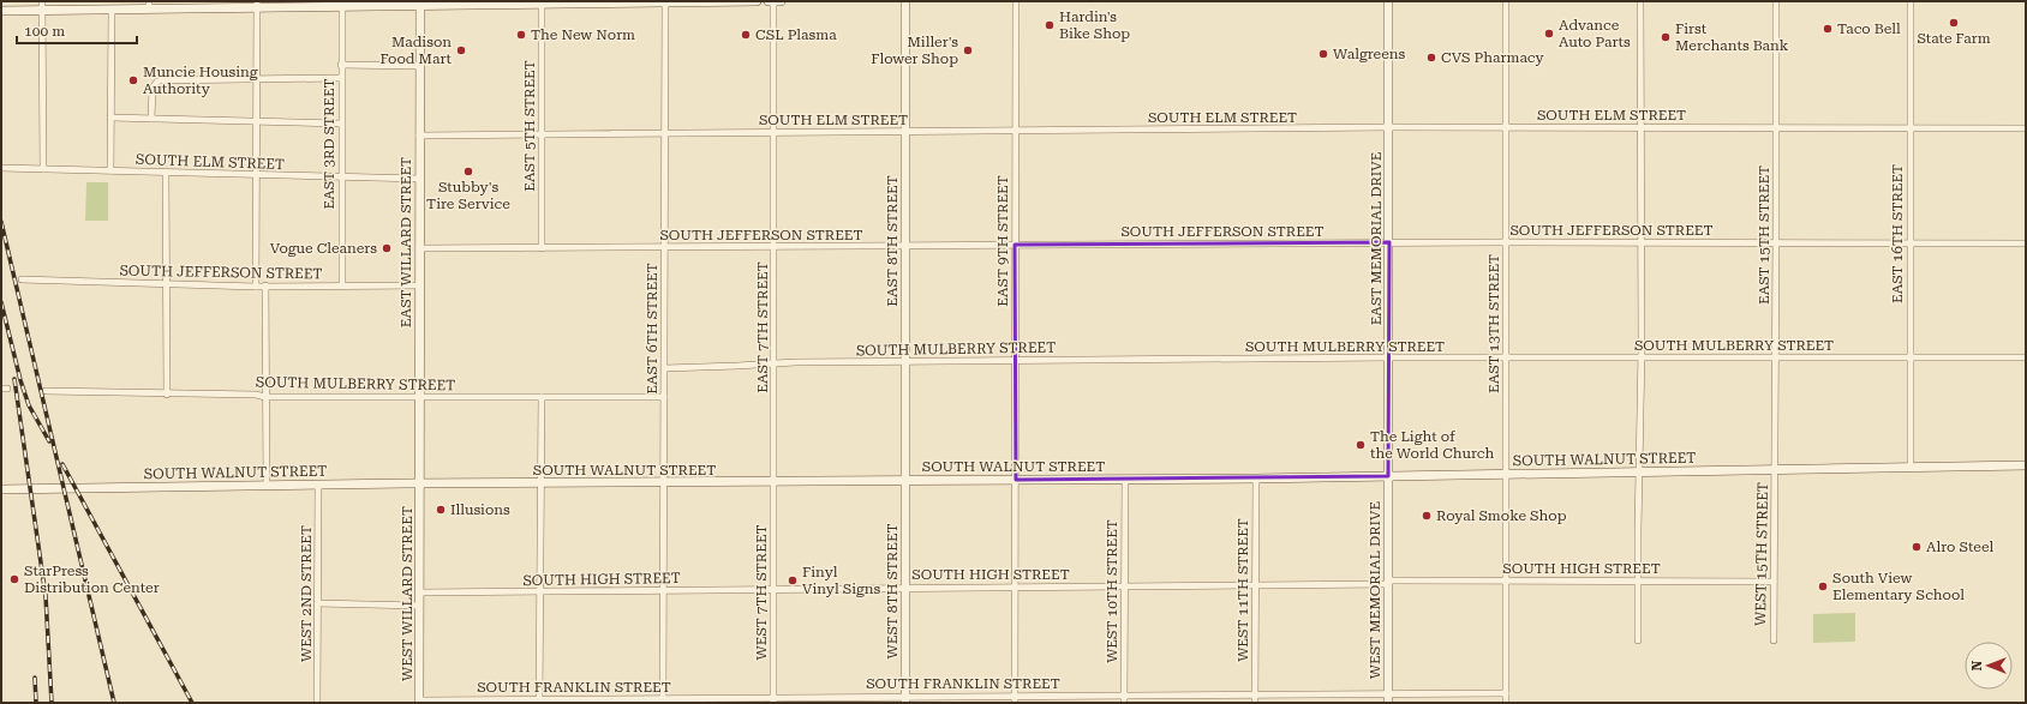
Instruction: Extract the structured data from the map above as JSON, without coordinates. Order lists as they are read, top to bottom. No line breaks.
{"streets":{"main road":["EAST MEMORIAL DRIVE","EAST 8TH STREET","EAST WILLARD STREET","SOUTH WALNUT STREET","WEST MEMORIAL DRIVE","WEST 8TH STREET","WEST WILLARD STREET"],"street":["SOUTH ELM STREET","EAST 5TH STREET","EAST 3RD STREET","SOUTH JEFFERSON STREET","EAST 16TH STREET","EAST 15TH STREET","EAST 9TH STREET","EAST 13TH STREET","EAST 7TH STREET","EAST 6TH STREET","SOUTH MULBERRY STREET","WEST 15TH STREET","SOUTH HIGH STREET","WEST 11TH STREET","WEST 10TH STREET","WEST 7TH STREET","WEST 2ND STREET","SOUTH FRANKLIN STREET"]},"crossings":[["SOUTH ELM STREET","EAST 5TH STREET"],["SOUTH ELM STREET","EAST 3RD STREET"],["SOUTH ELM STREET","EAST 16TH STREET"],["SOUTH ELM STREET","EAST 15TH STREET"],["SOUTH ELM STREET","EAST MEMORIAL DRIVE"],["SOUTH ELM STREET","EAST 8TH STREET"],["SOUTH ELM STREET","EAST 9TH STREET"],["SOUTH ELM STREET","EAST WILLARD STREET"],["SOUTH ELM STREET","EAST 13TH STREET"],["SOUTH ELM STREET","EAST 7TH STREET"],["SOUTH ELM STREET","EAST 6TH STREET"],["EAST 5TH STREET","SOUTH JEFFERSON STREET"],["EAST 3RD STREET","SOUTH JEFFERSON STREET"],["SOUTH JEFFERSON STREET","EAST 16TH STREET"],["SOUTH JEFFERSON STREET","EAST 15TH STREET"],["SOUTH JEFFERSON STREET","EAST MEMORIAL DRIVE"],["SOUTH JEFFERSON STREET","EAST 8TH STREET"],["SOUTH JEFFERSON STREET","EAST 9TH STREET"],["SOUTH JEFFERSON STREET","EAST WILLARD STREET"],["SOUTH JEFFERSON STREET","EAST 13TH STREET"],["SOUTH JEFFERSON STREET","EAST 7TH STREET"],["SOUTH JEFFERSON STREET","EAST 6TH STREET"],["EAST 16TH STREET","SOUTH MULBERRY STREET"],["EAST 16TH STREET","SOUTH WALNUT STREET"],["EAST 15TH STREET","SOUTH MULBERRY STREET"],["EAST 15TH STREET","SOUTH WALNUT STREET"],["EAST 15TH STREET","WEST 15TH STREET"],["EAST MEMORIAL DRIVE","SOUTH MULBERRY STREET"],["EAST MEMORIAL DRIVE","SOUTH WALNUT STREET"],["EAST MEMORIAL DRIVE","WEST MEMORIAL DRIVE"],["EAST 8TH STREET","SOUTH MULBERRY STREET"],["EAST 8TH STREET","SOUTH WALNUT STREET"],["EAST 8TH STREET","WEST 8TH STREET"],["EAST 9TH STREET","SOUTH MULBERRY STREET"],["EAST 9TH STREET","SOUTH WALNUT STREET"],["EAST 9TH STREET","SOUTH HIGH STREET"],["EAST 9TH STREET","SOUTH FRANKLIN STREET"],["EAST WILLARD STREET","SOUTH MULBERRY STREET"],["EAST WILLARD STREET","SOUTH WALNUT STREET"],["EAST WILLARD STREET","WEST WILLARD STREET"],["EAST 13TH STREET","SOUTH MULBERRY STREET"],["EAST 13TH STREET","SOUTH WALNUT STREET"],["EAST 13TH STREET","SOUTH HIGH STREET"],["EAST 13TH STREET","SOUTH FRANKLIN STREET"],["EAST 7TH STREET","SOUTH MULBERRY STREET"],["EAST 7TH STREET","SOUTH WALNUT STREET"],["EAST 7TH STREET","WEST 7TH STREET"],["EAST 6TH STREET","SOUTH MULBERRY STREET"],["EAST 6TH STREET","SOUTH WALNUT STREET"],["EAST 6TH STREET","SOUTH HIGH STREET"],["EAST 6TH STREET","SOUTH FRANKLIN STREET"],["SOUTH WALNUT STREET","WEST 15TH STREET"],["SOUTH WALNUT STREET","WEST 11TH STREET"],["SOUTH WALNUT STREET","WEST MEMORIAL DRIVE"],["SOUTH WALNUT STREET","WEST 8TH STREET"],["SOUTH WALNUT STREET","WEST 10TH STREET"],["SOUTH WALNUT STREET","WEST 7TH STREET"],["SOUTH WALNUT STREET","WEST 2ND STREET"],["SOUTH WALNUT STREET","WEST WILLARD STREET"],["WEST 15TH STREET","SOUTH HIGH STREET"],["SOUTH HIGH STREET","WEST 11TH STREET"],["SOUTH HIGH STREET","WEST MEMORIAL DRIVE"],["SOUTH HIGH STREET","WEST 8TH STREET"],["SOUTH HIGH STREET","WEST 10TH STREET"],["SOUTH HIGH STREET","WEST 7TH STREET"],["SOUTH HIGH STREET","WEST WILLARD STREET"],["WEST 11TH STREET","SOUTH FRANKLIN STREET"],["WEST MEMORIAL DRIVE","SOUTH FRANKLIN STREET"],["WEST 8TH STREET","SOUTH FRANKLIN STREET"],["WEST 10TH STREET","SOUTH FRANKLIN STREET"],["WEST 7TH STREET","SOUTH FRANKLIN STREET"],["WEST WILLARD STREET","SOUTH FRANKLIN STREET"]],"places":["State Farm","Hardin's Bike Shop","Taco Bell","Advance Auto Parts","The New Norm","CSL Plasma","First Merchants Bank","Madison Food Mart","Miller's Flower Shop","Walgreens","CVS Pharmacy","Muncie Housing Authority","Stubby's Tire Service","Vogue Cleaners","The Light of the World Church","Illusions","Royal Smoke Shop","Alro Steel","StarPress Distribution Center","Finyl Vinyl Signs","South View Elementary School"],"scale_bar":"100 m","north":"left"}
